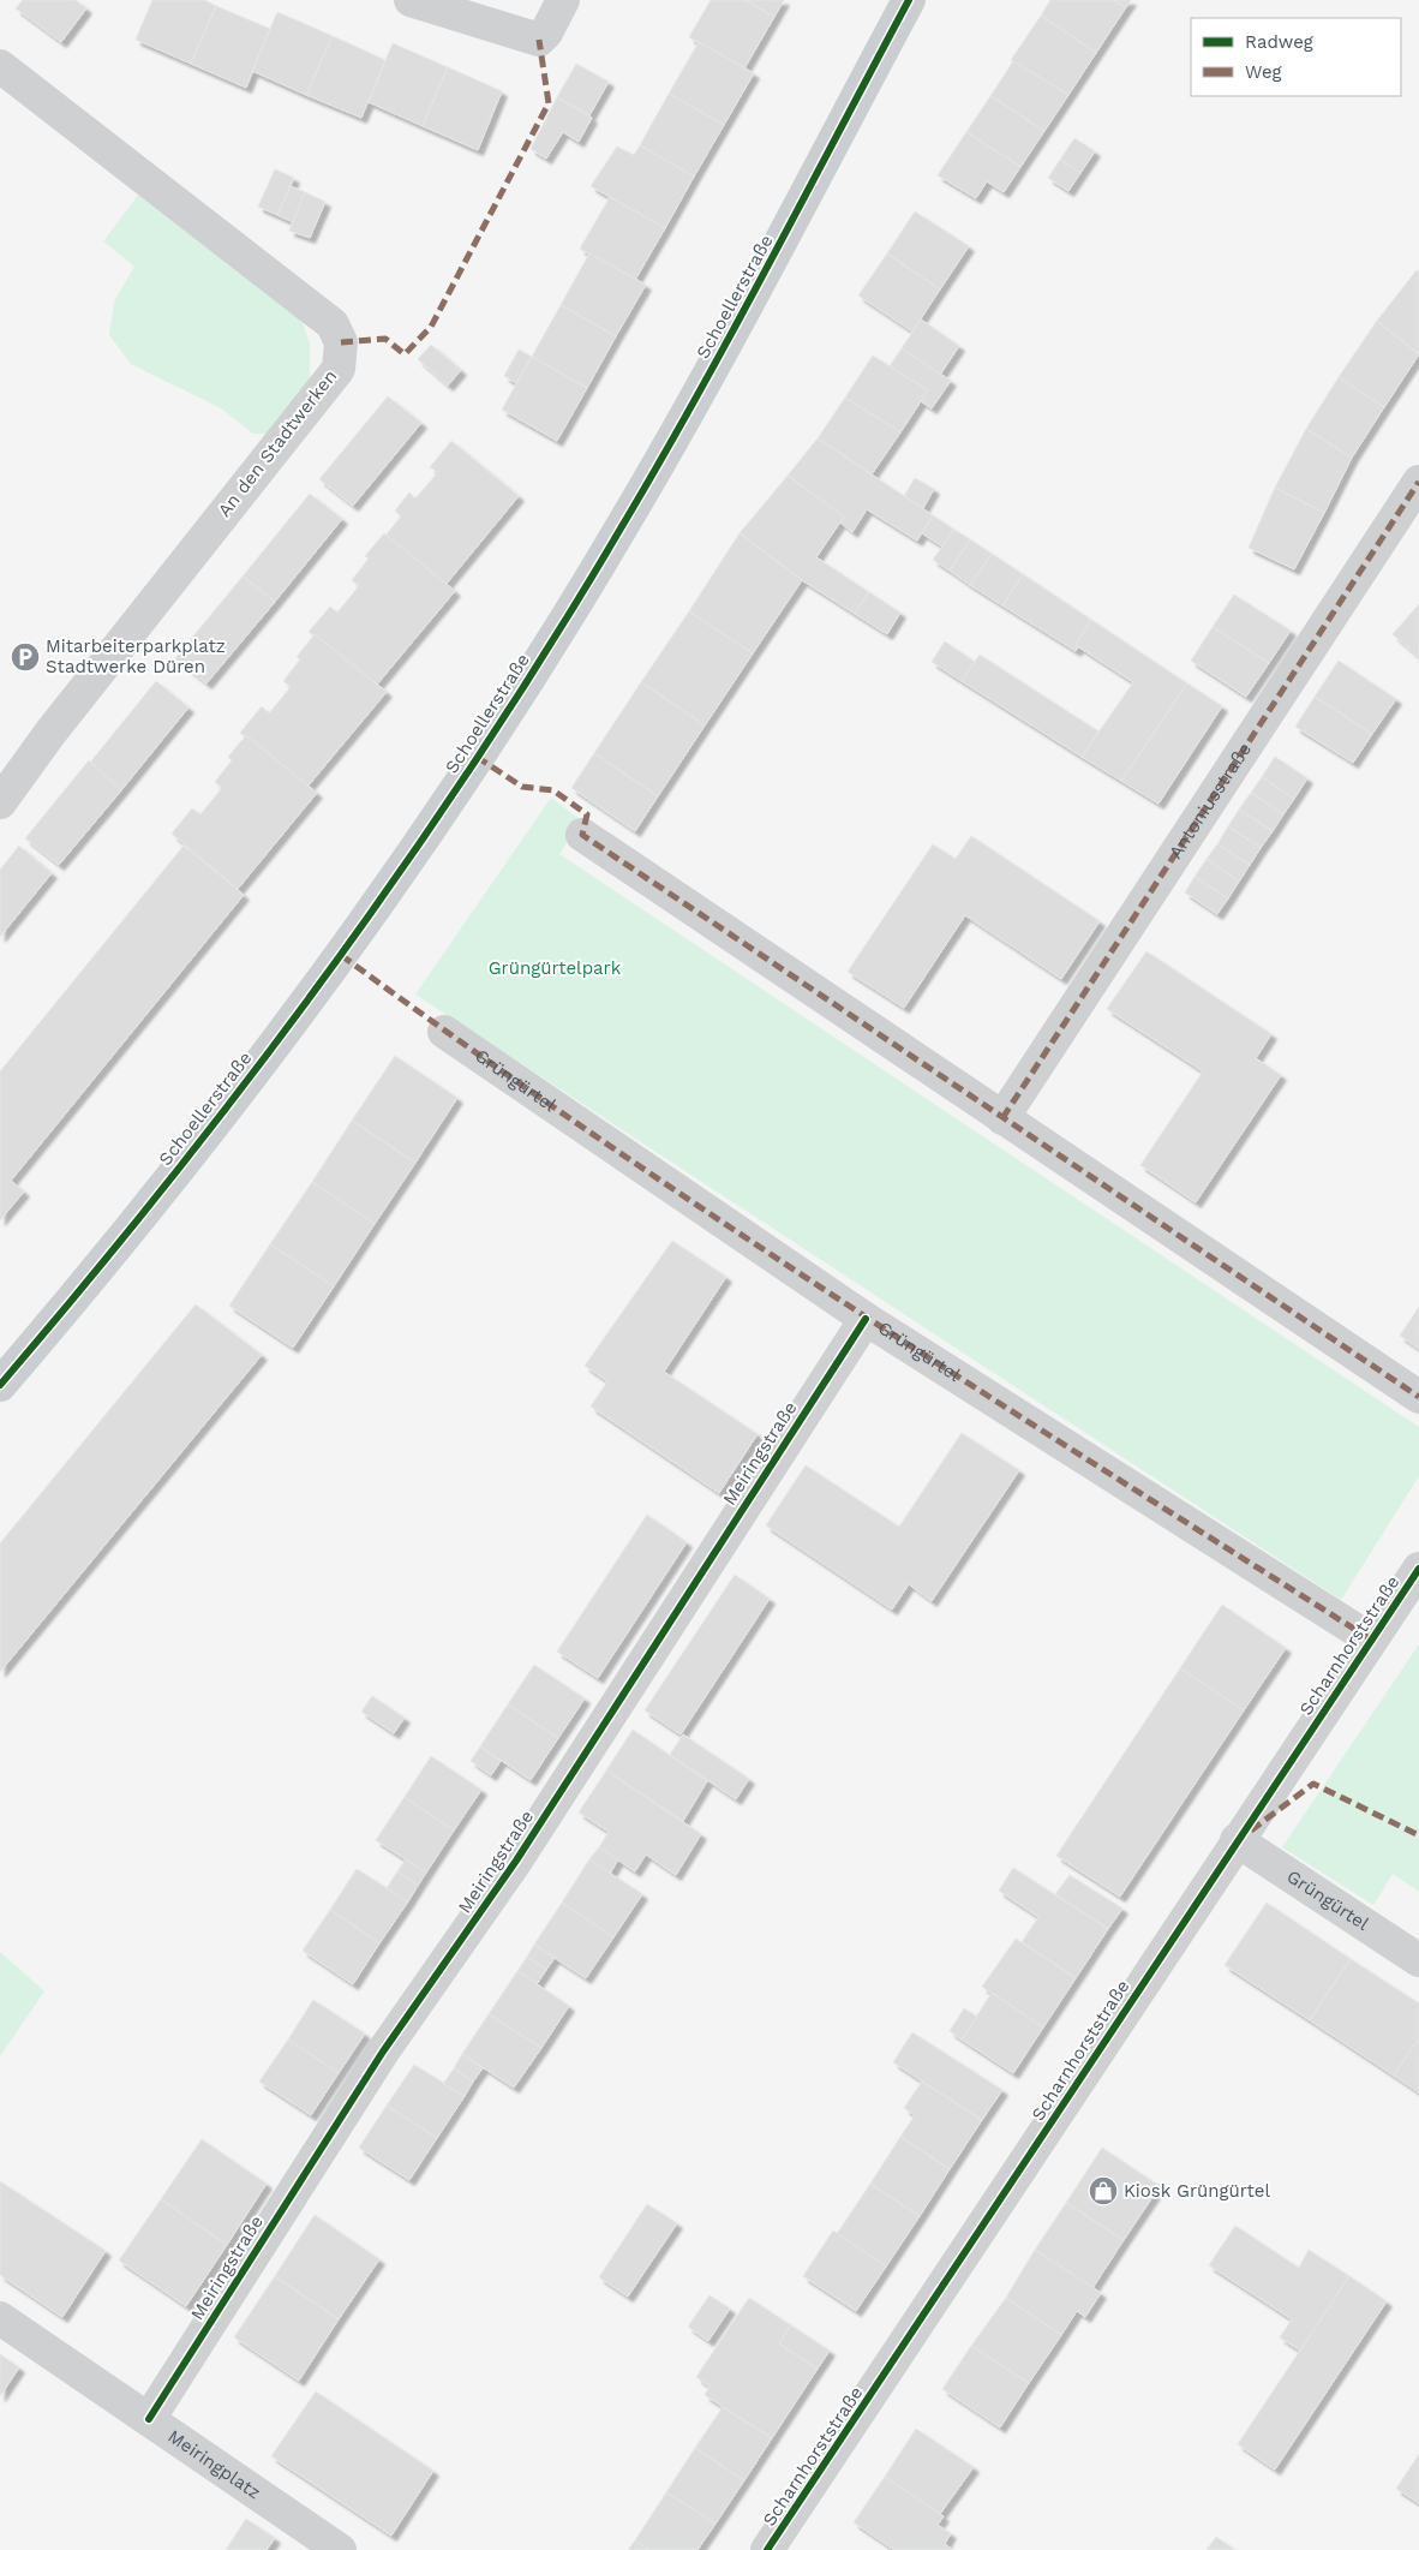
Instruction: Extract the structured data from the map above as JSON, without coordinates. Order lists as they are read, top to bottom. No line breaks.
{"streets":{"main road":["Schoellerstraße"],"street":["An den Stadtwerken","Antoniusstraße","Grüngürtel","Meiringstraße","Scharnhorststraße","Meiringplatz"]},"crossings":[["Grüngürtel","Meiringstraße"],["Grüngürtel","Scharnhorststraße"],["Meiringstraße","Meiringplatz"]],"parks":["Grüngürtelpark"],"places":{"parking":["Mitarbeiterparkplatz Stadtwerke Düren"],"shop":["Kiosk Grüngürtel"]},"legend":["Radweg","Weg"]}
